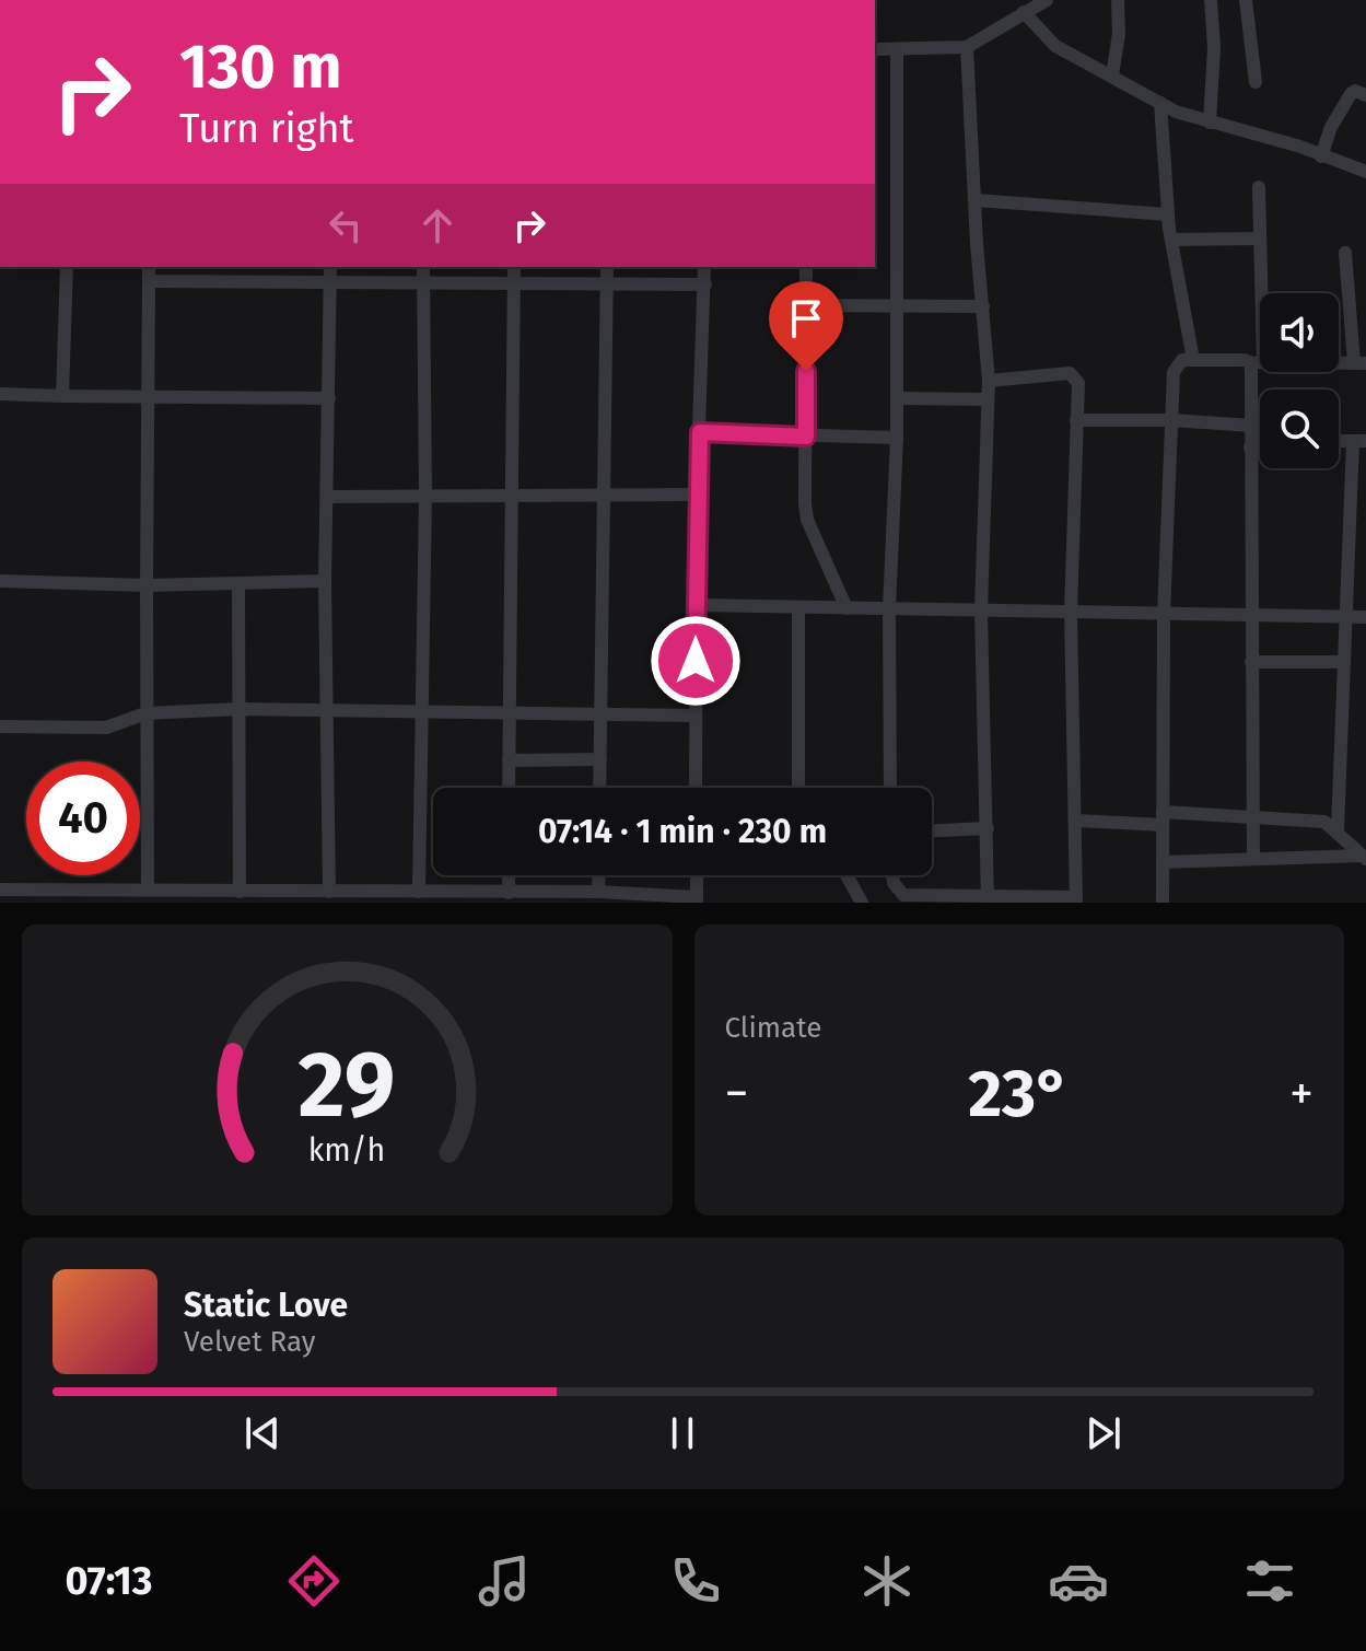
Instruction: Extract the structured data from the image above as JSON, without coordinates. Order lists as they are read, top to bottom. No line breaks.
{"page":{"turn":["130 m","Turn right"],"limit":"40","trip":"07:14 · 1 min · 230 m","tile":"Climate","heat":["−","23°","+"],"song":["Static Love","Velvet Ray"],"tabs":"07:13","gauge":["29","km/h"]}}
